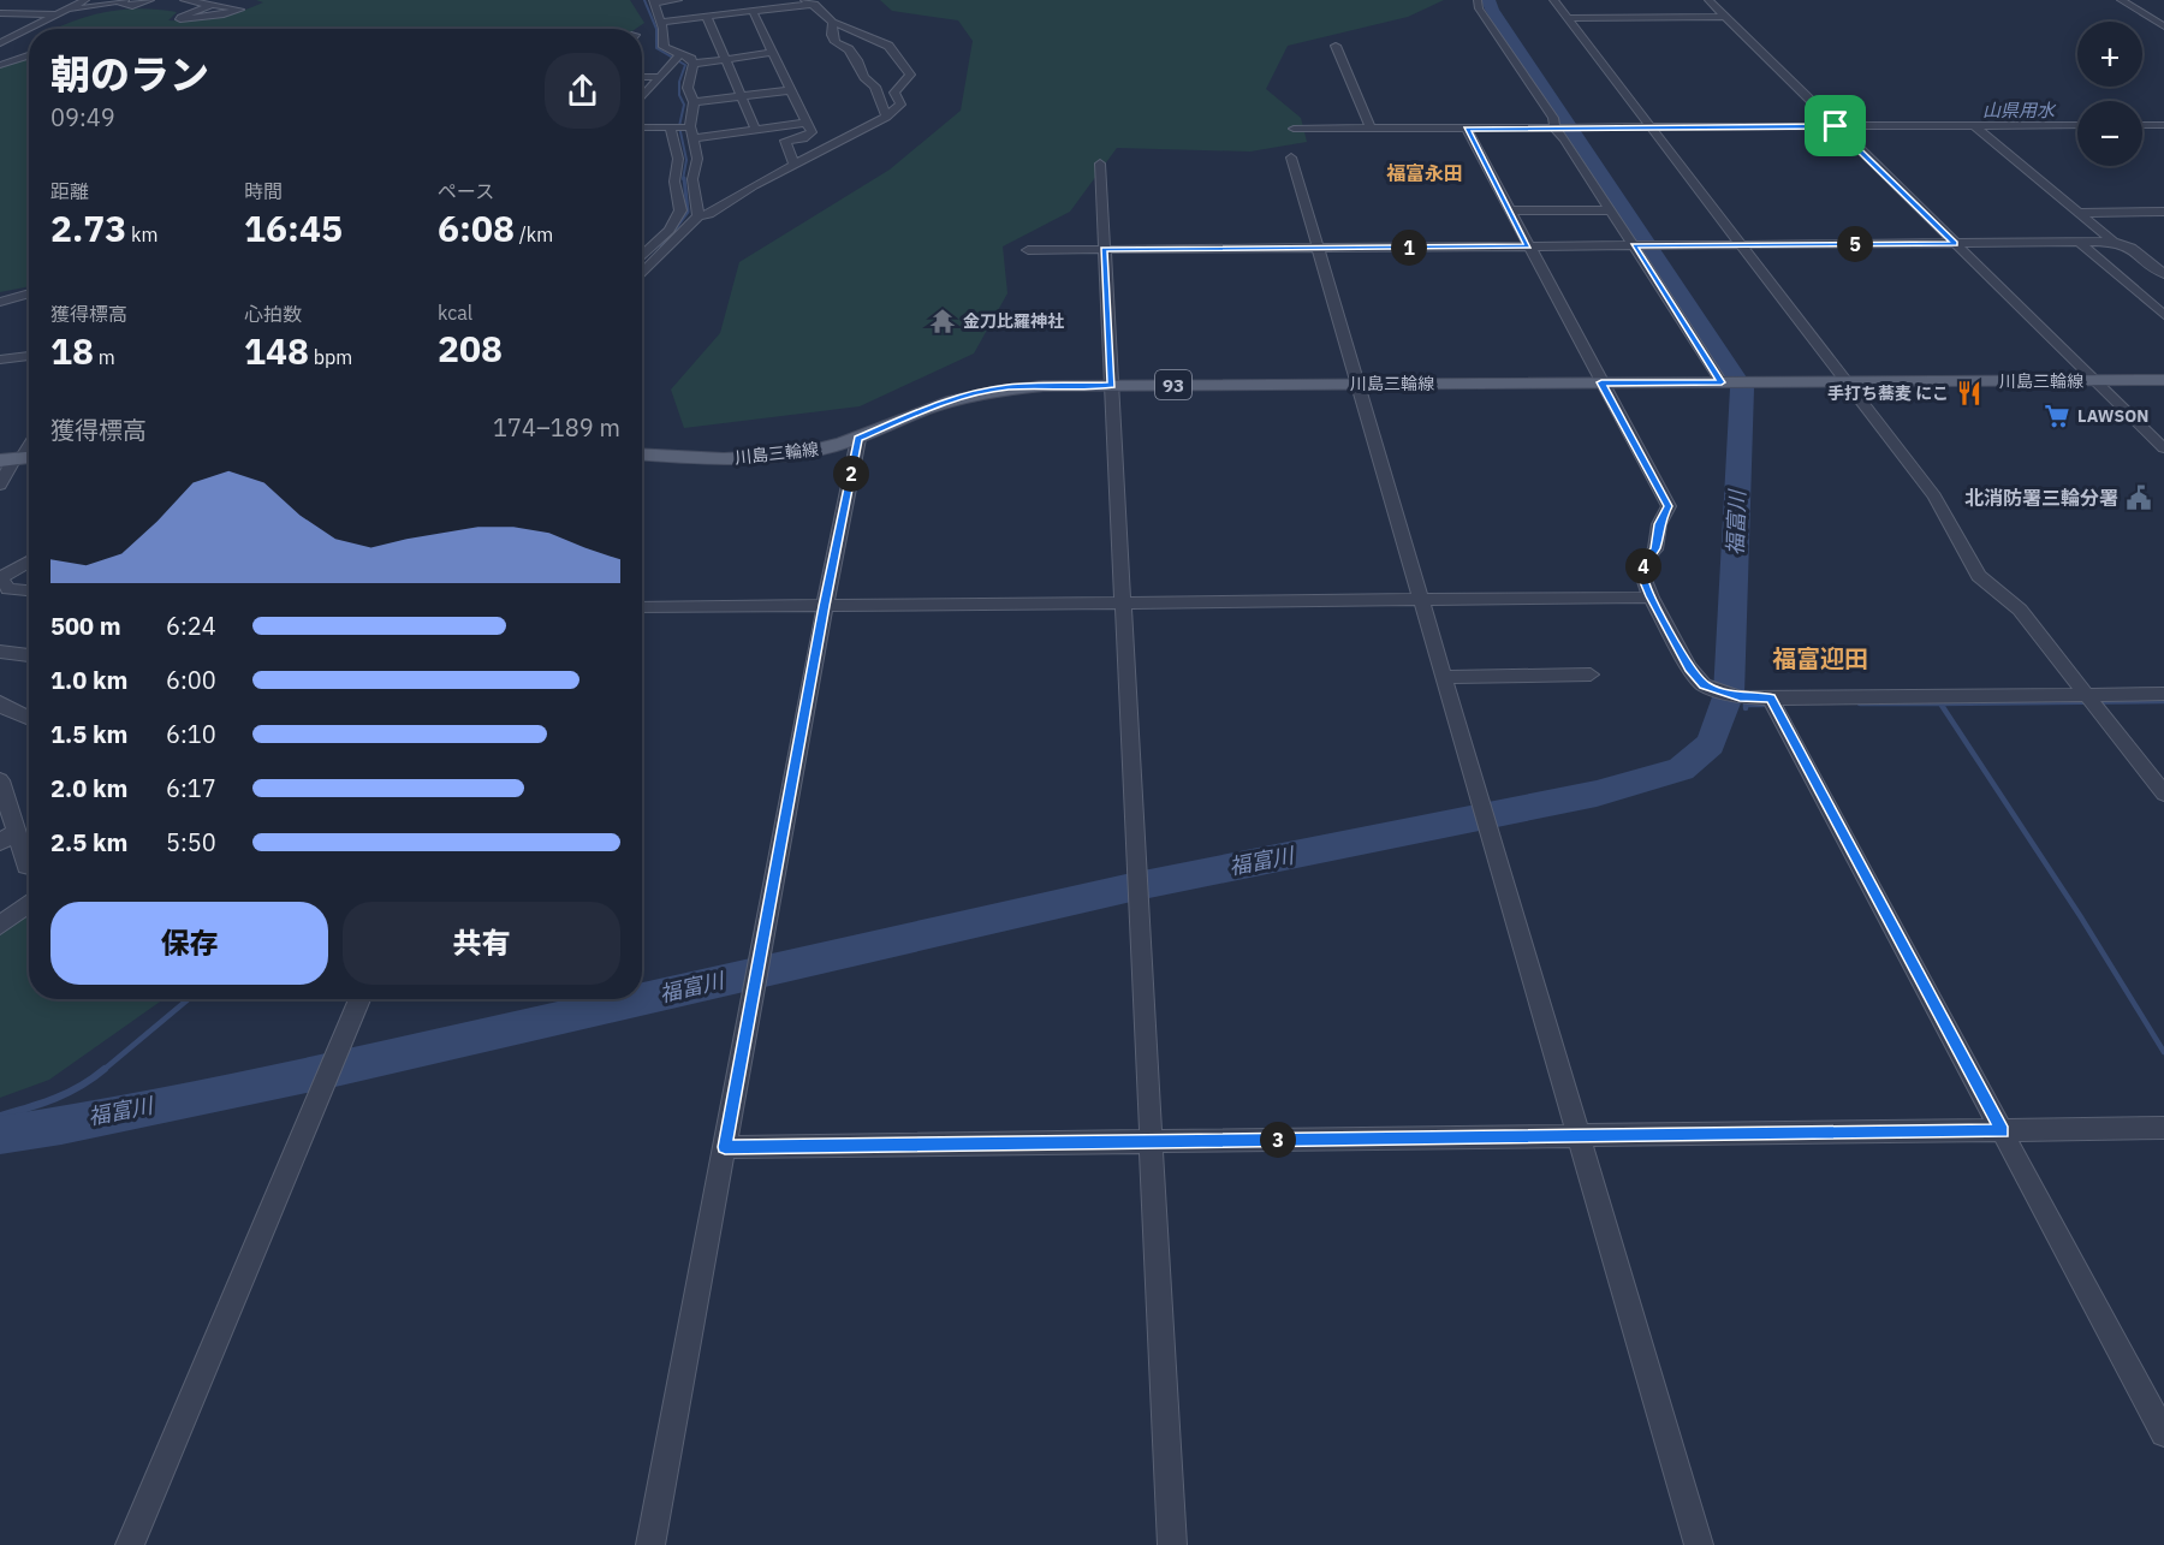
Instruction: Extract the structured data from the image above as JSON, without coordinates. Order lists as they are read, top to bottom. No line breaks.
{"streets":{"main road":["川島三輪線","93"]},"districts":["福富永田","福富迎田"],"water":["山県用水","福富川"],"places":{"temple":["金刀比羅神社"],"restaurant":["手打ち蕎麦 にこ"],"supermarket":["LAWSON"],"public building":["北消防署三輪分署"]},"page":{"map_buttons":["+","−"],"heading":["朝のラン","09:49"],"stats":[["距離","2.73 km"],["時間","16:45"],["ペース","6:08 /km"],["獲得標高","18 m"],["心拍数","148 bpm"],["kcal","208"]],"pins":["5","1","2","4","3"],"chart":["獲得標高","174–189 m"],"list":[{"name":"500 m","note":"6:24"},{"name":"1.0 km","note":"6:00"},{"name":"1.5 km","note":"6:10"},{"name":"2.0 km","note":"6:17"},{"name":"2.5 km","note":"5:50"}],"buttons":["保存","共有"]}}
